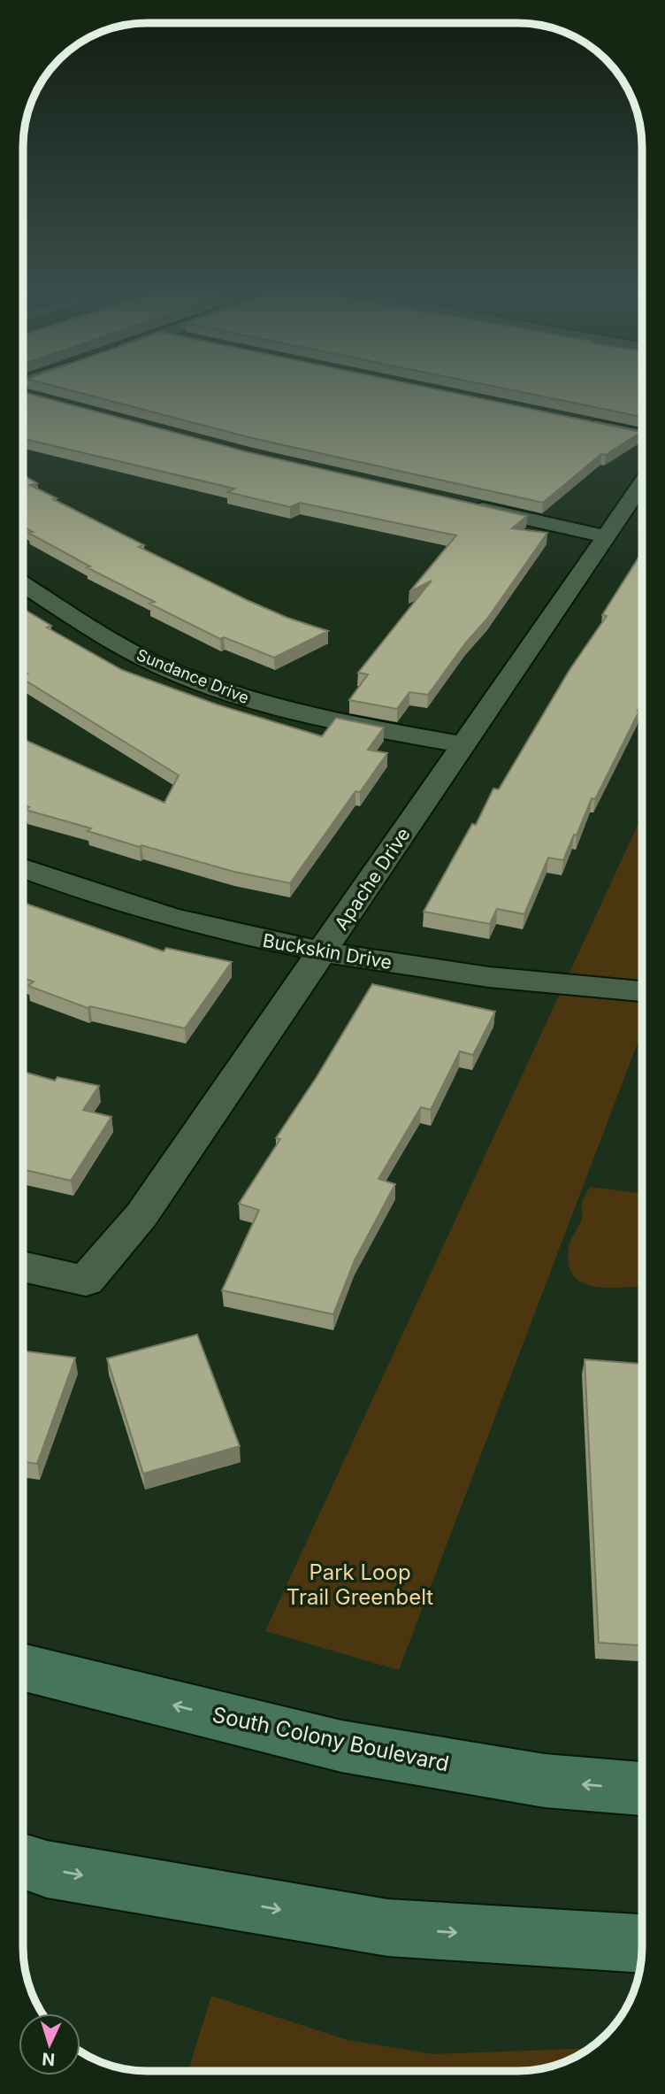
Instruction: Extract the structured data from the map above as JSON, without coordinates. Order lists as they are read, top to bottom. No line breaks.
{"streets":{"main road":["South Colony Boulevard"],"street":["Sundance Drive","Apache Drive","Buckskin Drive"]},"crossings":[["Sundance Drive","Apache Drive"],["Apache Drive","Buckskin Drive"]],"parks":["Park Loop Trail Greenbelt"],"north":"bottom"}
